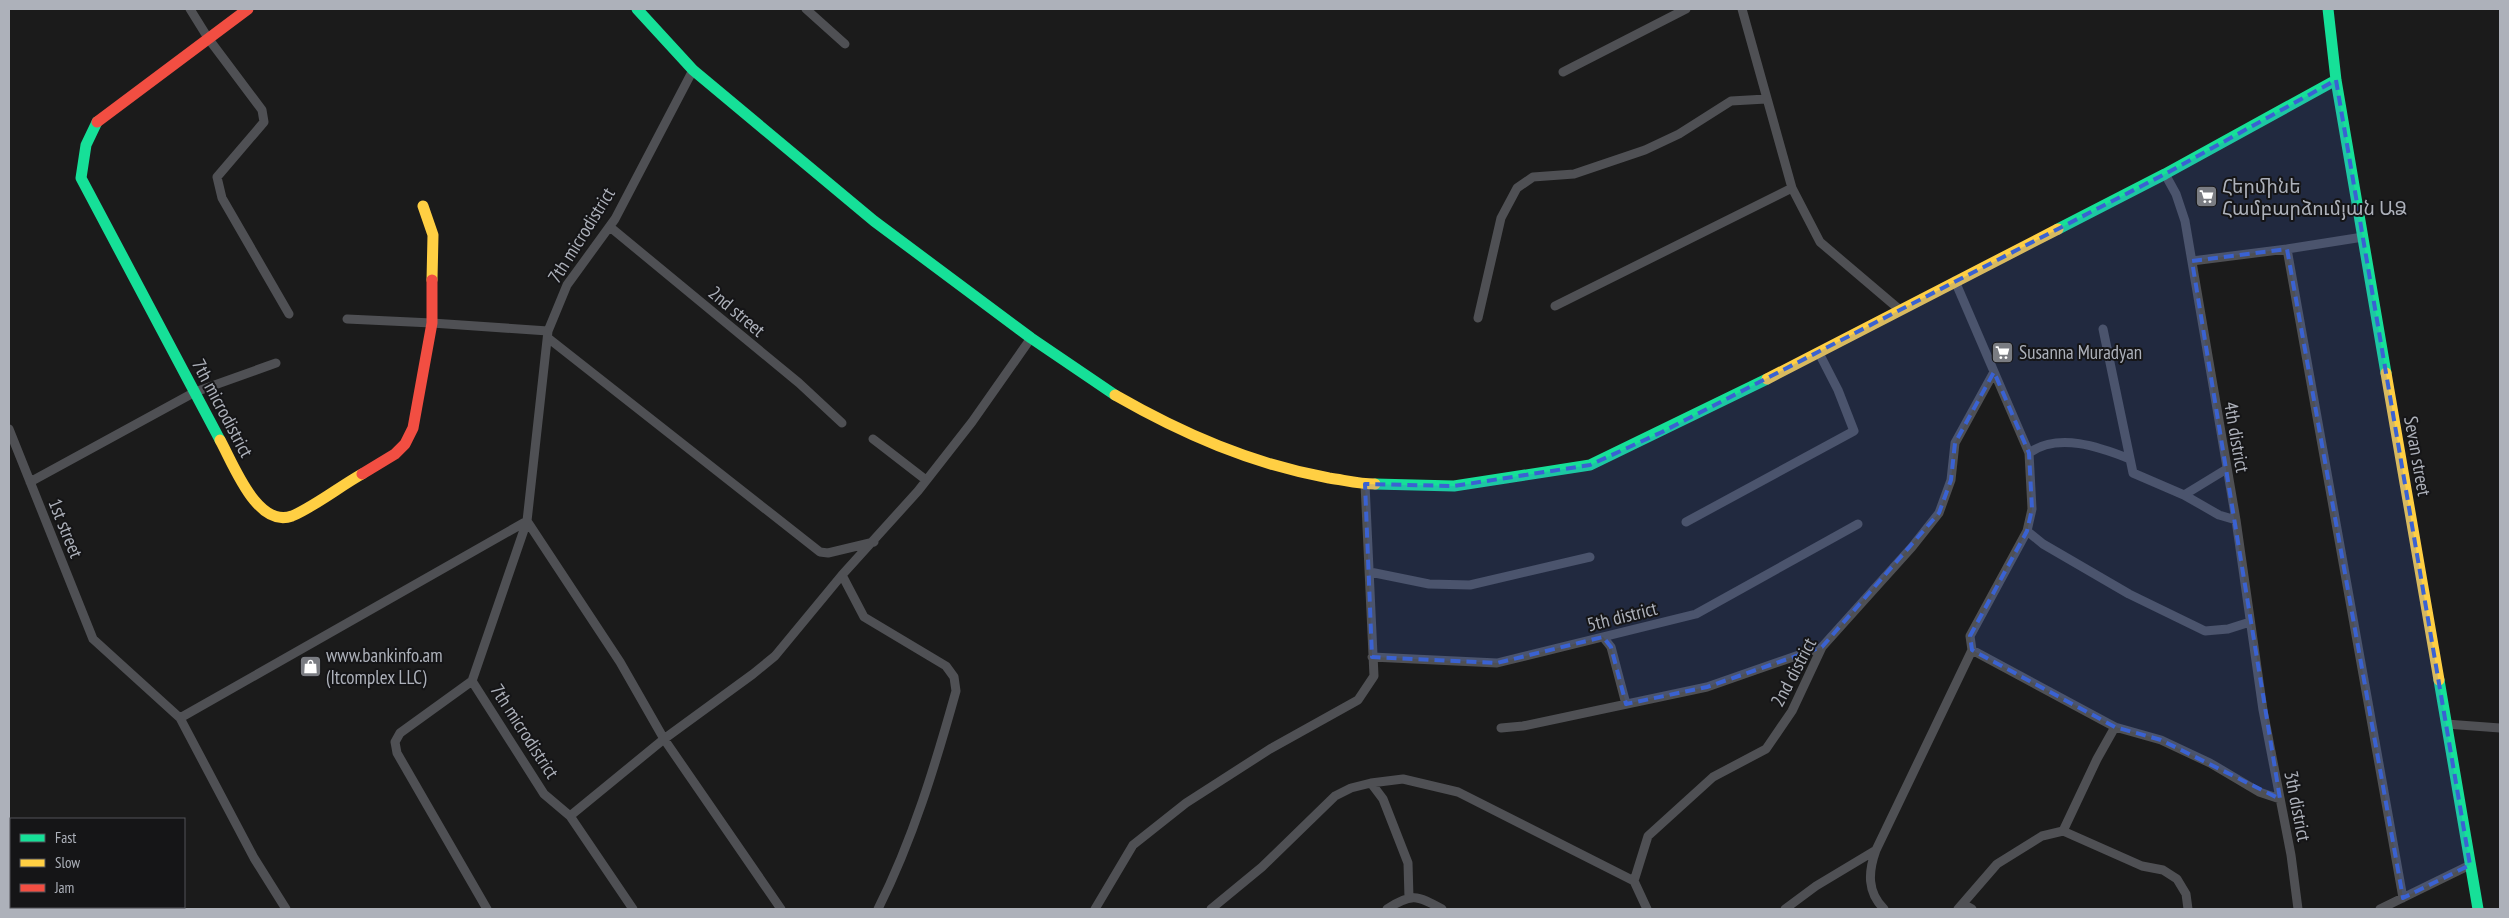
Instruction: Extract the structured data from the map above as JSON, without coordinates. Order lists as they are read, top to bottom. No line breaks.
{"streets":{"main road":["7th microdistrict","Sevan street"],"street":["2nd street","4th district","1st street","5th district","2nd district","3th district"]},"crossings":[["7th microdistrict","2nd street"],["4th district","3th district"]],"places":{"supermarket":["Հերմինե Համբարձումյան ԱՁ","Susanna Muradyan"],"shop":["www.bankinfo.am (Itcomplex LLC)"]},"legend":["Fast","Slow","Jam"]}
